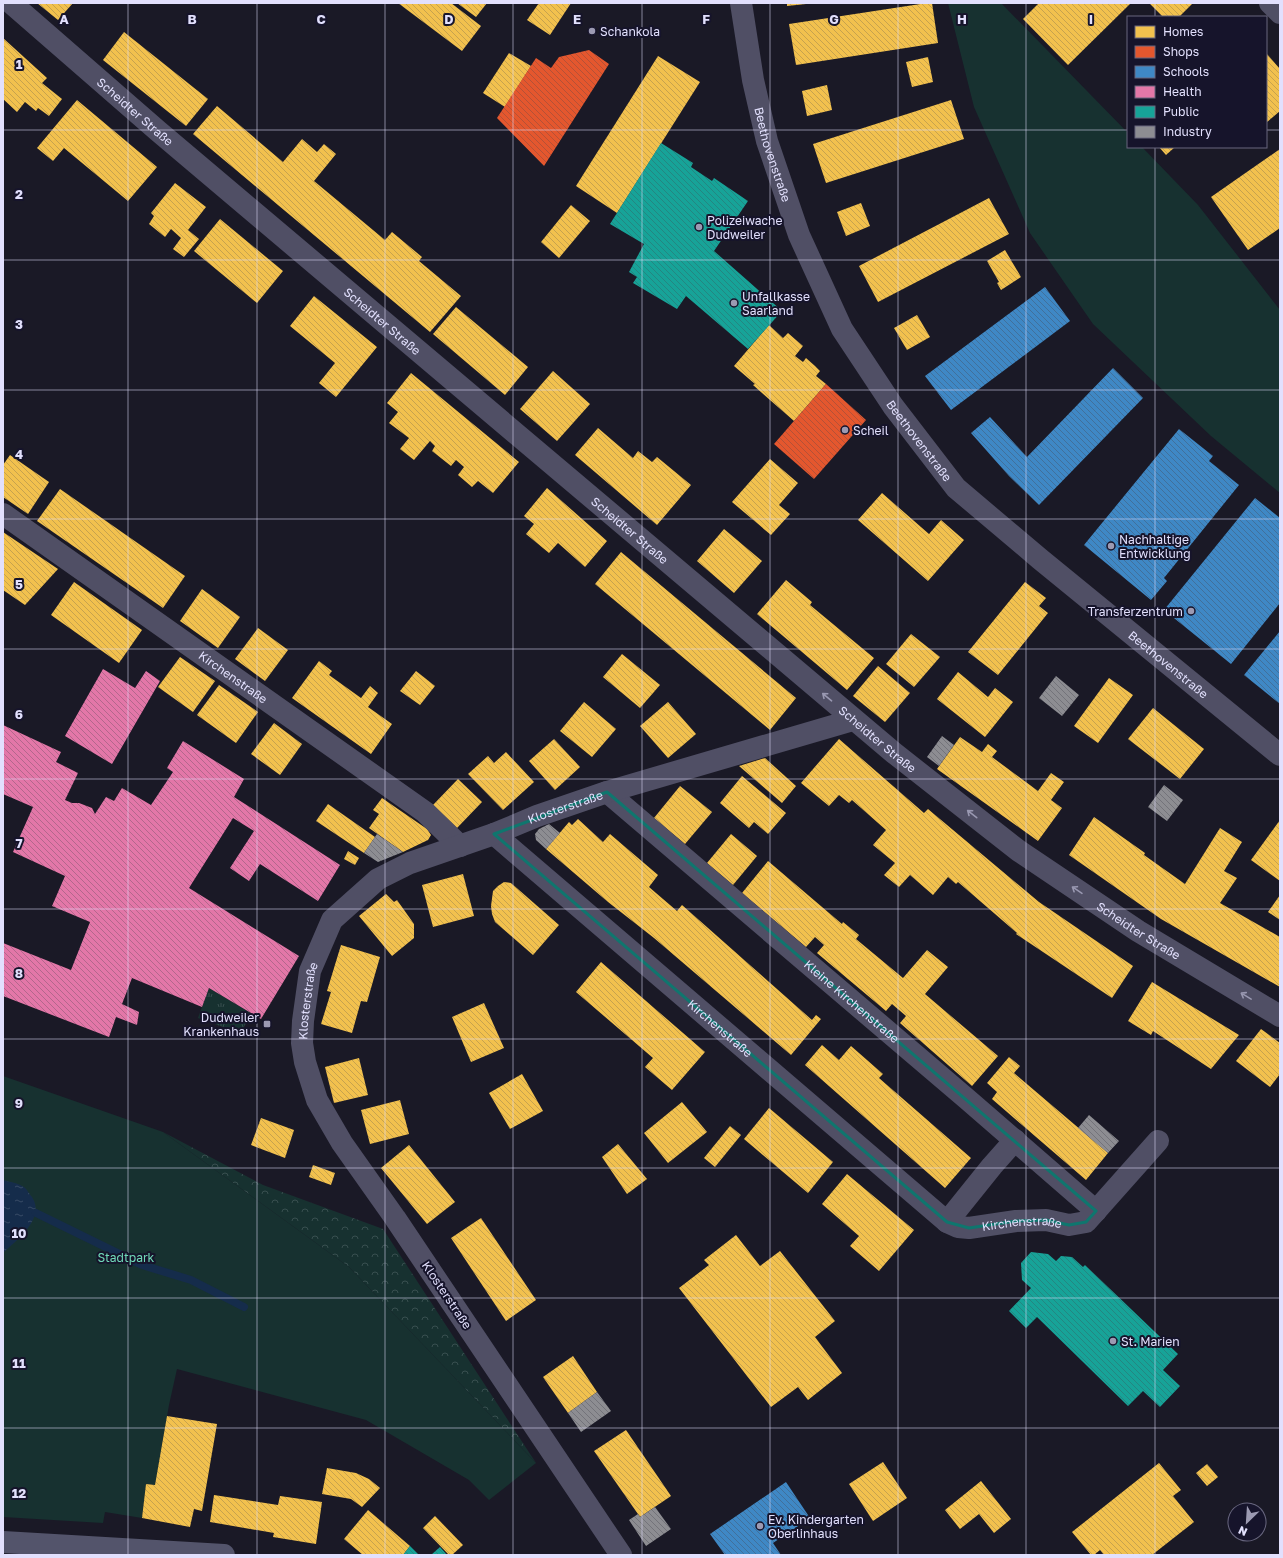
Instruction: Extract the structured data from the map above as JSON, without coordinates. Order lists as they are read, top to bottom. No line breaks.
{"streets":{"street":["Scheidter Straße","Beethovenstraße","Kirchenstraße","Klosterstraße","Kleine Kirchenstraße"]},"crossings":[["Scheidter Straße","Klosterstraße"],["Kirchenstraße","Klosterstraße"],["Kirchenstraße","Kleine Kirchenstraße"],["Klosterstraße","Kleine Kirchenstraße"]],"one_way":["Scheidter Straße"],"parks":["Stadtpark"],"places":{"other":["Schankola","Polizeiwache Dudweiler","Unfallkasse Saarland","Scheil","Nachhaltige Entwicklung","Transferzentrum","St. Marien","Ev. Kindergarten Oberlinhaus"],"transit":["Dudweiler Krankenhaus"]},"legend":["Homes","Shops","Schools","Health","Public","Industry"],"north":"bottom left","grid":{"columns":["A","B","C","D","E","F","G","H","I"],"rows":["1","2","3","4","5","6","7","8","9","10","11","12"]}}
